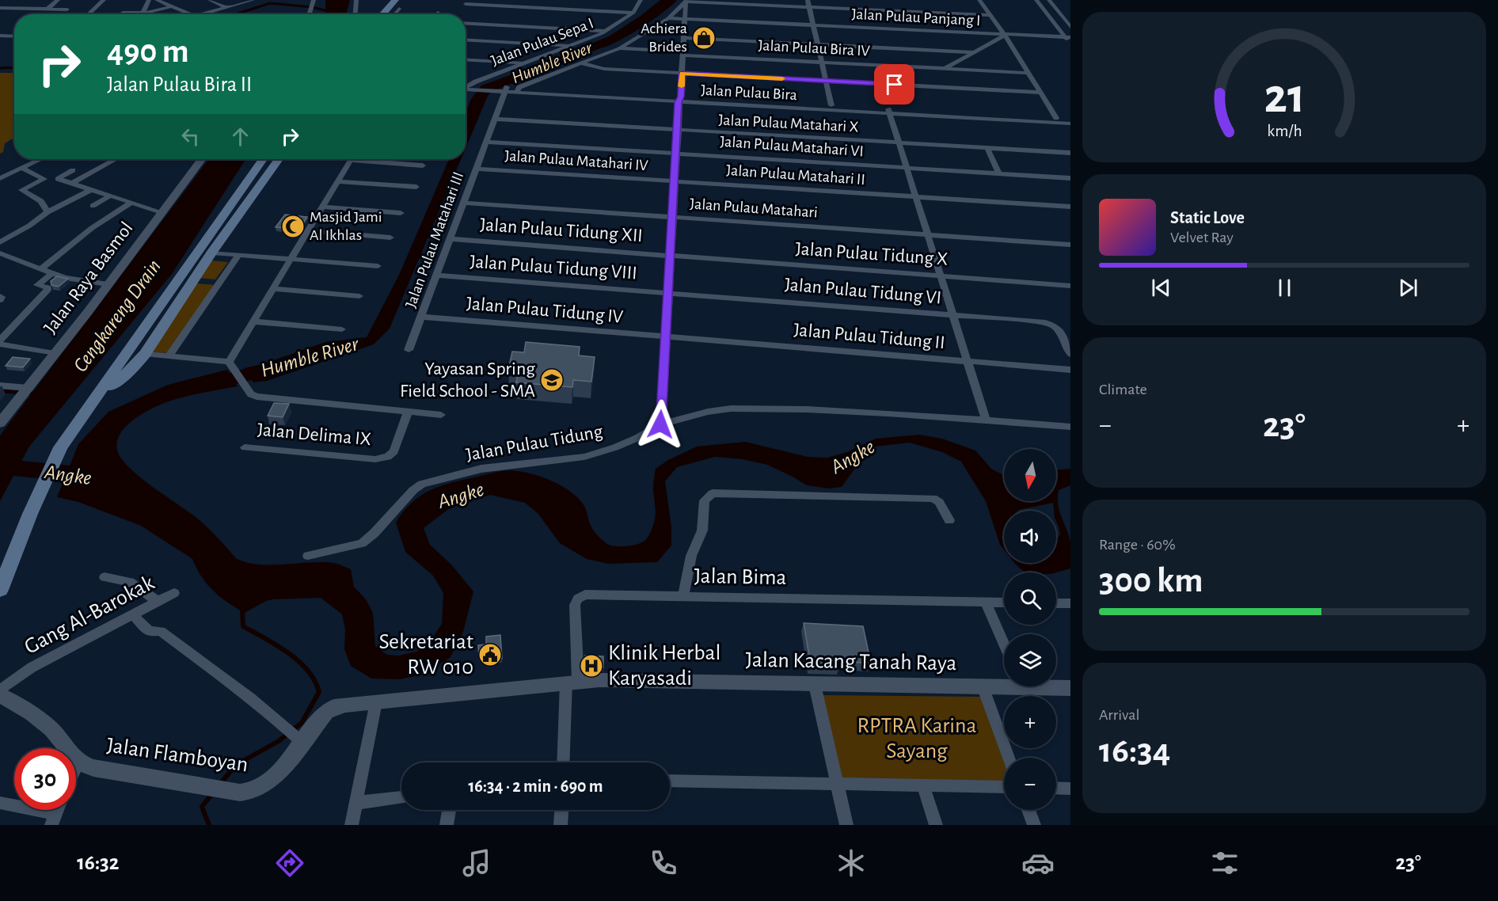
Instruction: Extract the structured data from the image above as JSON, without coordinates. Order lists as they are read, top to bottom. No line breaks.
{"streets":{"street":["Jalan Pulau Panjang I","Jalan Pulau Sepa I","Jalan Pulau Bira IV","Jalan Pulau Bira","Jalan Pulau Matahari X","Jalan Pulau Matahari VI","Jalan Pulau Matahari IV","Jalan Pulau Matahari II","Jalan Pulau Matahari","Jalan Pulau Tidung XII","Jalan Pulau Matahari III","Jalan Pulau Tidung X","Jalan Pulau Tidung VIII","Jalan Raya Basmol","Jalan Pulau Tidung VI","Jalan Pulau Tidung IV","Jalan Pulau Tidung II","Jalan Delima IX","Jalan Pulau Tidung","Jalan Bima","Gang Al-Barokak","Jalan Kacang Tanah Raya","Jalan Flamboyan"]},"crossings":[["Jalan Pulau Sepa I","Jalan Pulau Bira"],["Jalan Pulau Bira","Jalan Pulau Matahari III"],["Jalan Pulau Matahari X","Jalan Pulau Matahari III"],["Jalan Pulau Matahari VI","Jalan Pulau Matahari III"],["Jalan Pulau Matahari IV","Jalan Pulau Matahari II"],["Jalan Pulau Matahari IV","Jalan Pulau Matahari III"],["Jalan Pulau Matahari","Jalan Pulau Matahari III"],["Jalan Pulau Tidung XII","Jalan Pulau Matahari III"],["Jalan Pulau Tidung XII","Jalan Pulau Tidung X"],["Jalan Pulau Matahari III","Jalan Pulau Tidung VIII"],["Jalan Pulau Matahari III","Jalan Pulau Tidung IV"],["Jalan Pulau Tidung VIII","Jalan Pulau Tidung VI"],["Jalan Pulau Tidung IV","Jalan Pulau Tidung II"],["Jalan Bima","Jalan Kacang Tanah Raya"],["Jalan Kacang Tanah Raya","Jalan Flamboyan"]],"water":["Humble River","Cengkareng Drain","Angke"],"parks":["RPTRA Karina Sayang"],"places":{"shop":["Achiera Brides"],"mosque":["Masjid Jami Al Ikhlas"],"school or university":["Yayasan Spring Field School - SMA"],"public building":["Sekretariat RW 010"],"hospital":["Klinik Herbal Karyasadi"]},"north":"bottom","page":{"turn":["490 m","Jalan Pulau Bira II"],"song":["Static Love","Velvet Ray"],"tile":["Climate",["Range · 60%","300 km"],["Arrival","16:34"]],"heat":["−","23°","+"],"map_buttons":["+","−"],"limit":"30","trip":"16:34 · 2 min · 690 m","tabs":["16:32","23°"],"gauge":["21","km/h"]}}
